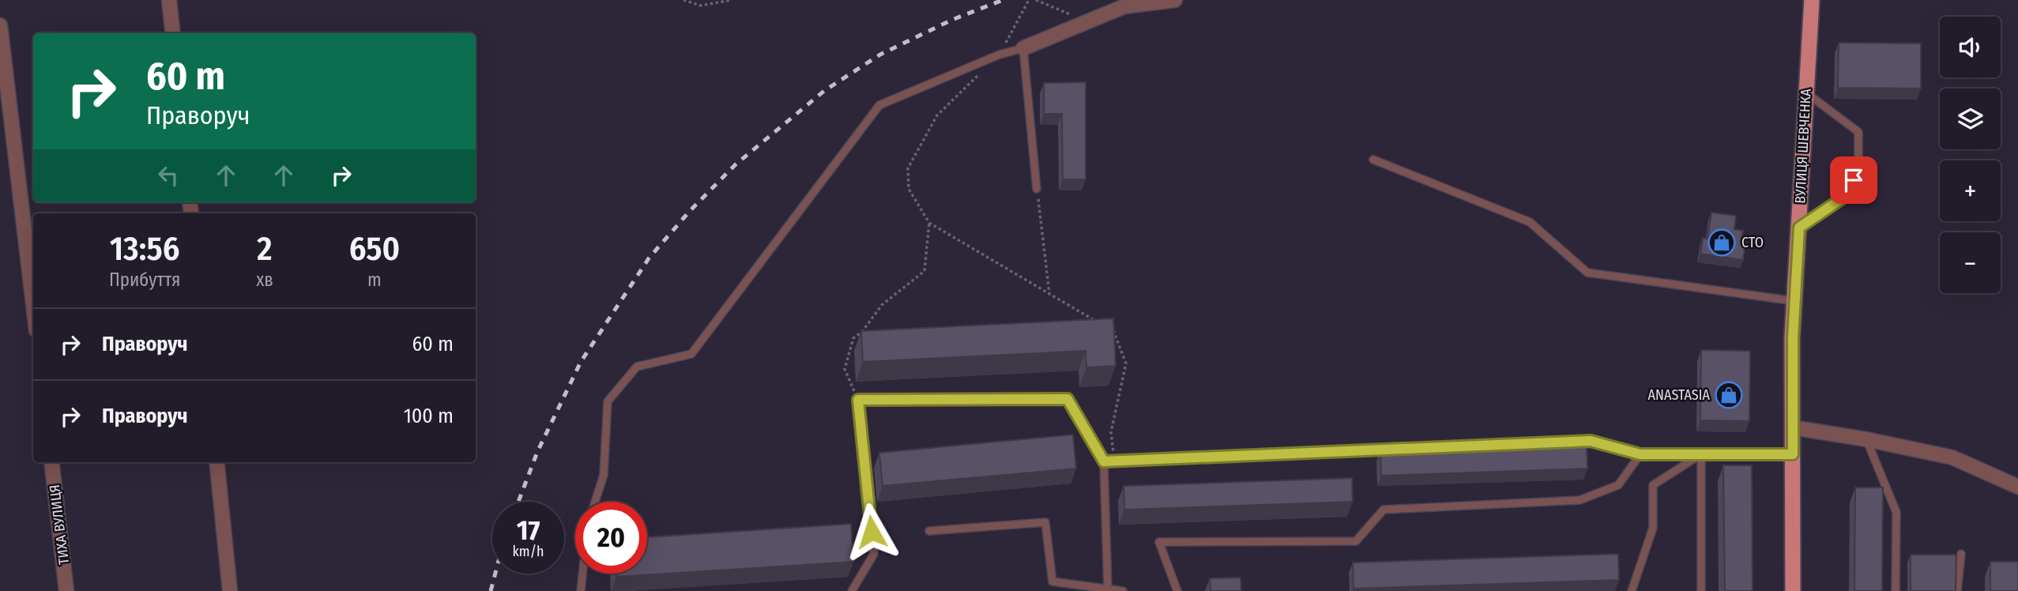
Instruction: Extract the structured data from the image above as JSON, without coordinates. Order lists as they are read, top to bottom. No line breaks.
{"streets":{"main road":["ВУЛИЦЯ ШЕВЧЕНКА"],"street":["ТИХА ВУЛИЦЯ"]},"places":{"shop":["СТО","ANASTASIA"]},"page":{"map_buttons":["+","−"],"turn":["60 m","Праворуч"],"eta":["13:56","Прибуття","2","хв","650","m"],"list":[{"name":"Праворуч","value":"60 m"},{"name":"Праворуч","value":"100 m"}],"speed":"17 km/h","limit":"20"}}
